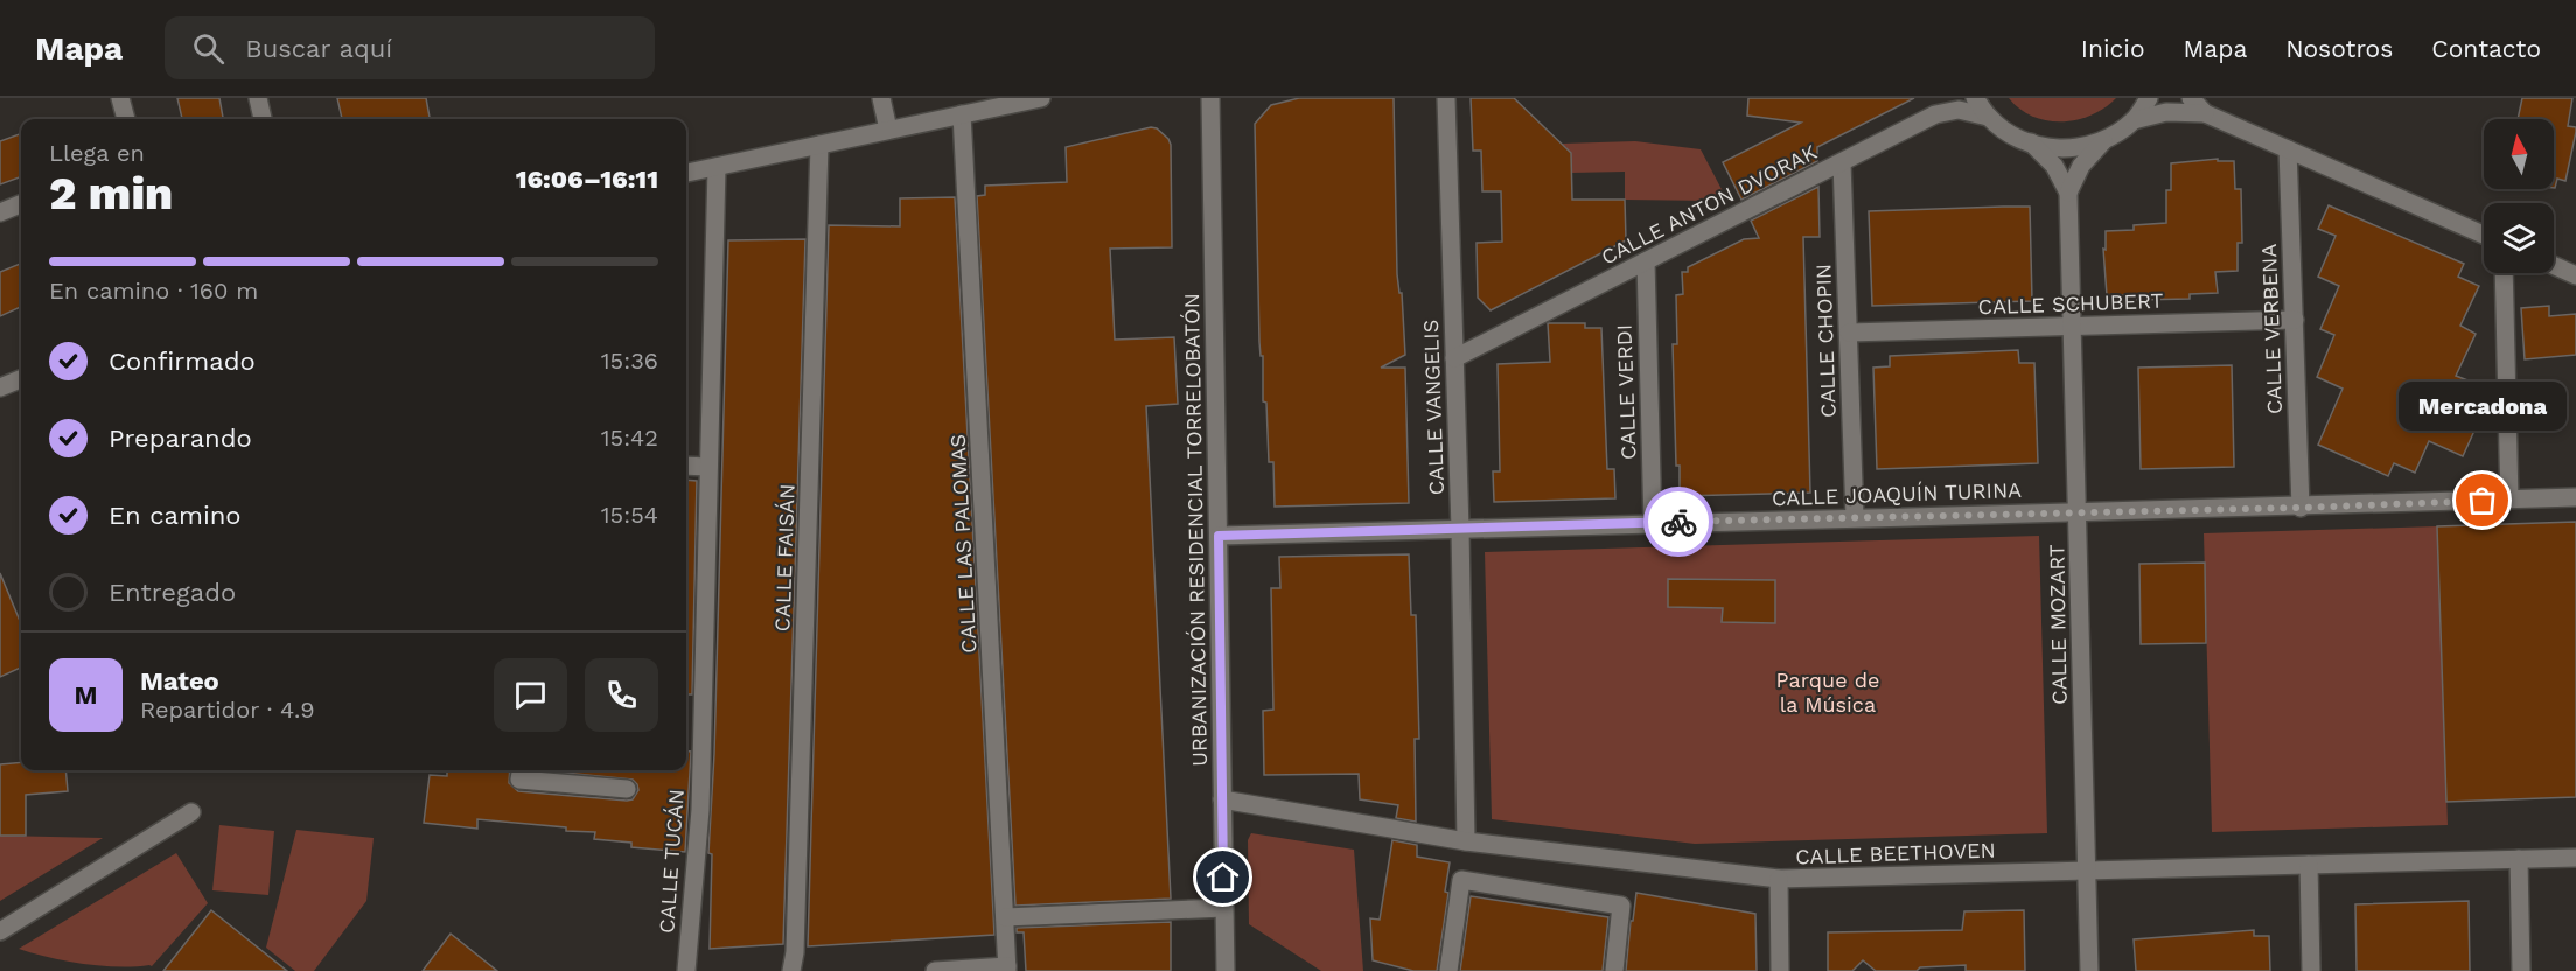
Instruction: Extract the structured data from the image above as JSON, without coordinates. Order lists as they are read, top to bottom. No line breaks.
{"streets":{"street":["CALLE ANTON DVORAK","CALLE SCHUBERT","CALLE VERBENA","CALLE CHOPIN","CALLE VERDI","CALLE VANGELIS","CALLE JOAQUÍN TURINA","URBANIZACIÓN RESIDENCIAL TORRELOBATÓN","CALLE LAS PALOMAS","CALLE FAISÁN","CALLE MOZART","CALLE BEETHOVEN","CALLE TUCÁN"]},"crossings":[["CALLE ANTON DVORAK","CALLE CHOPIN"],["CALLE ANTON DVORAK","CALLE VERDI"],["CALLE ANTON DVORAK","CALLE VANGELIS"],["CALLE SCHUBERT","CALLE VERBENA"],["CALLE SCHUBERT","CALLE CHOPIN"],["CALLE SCHUBERT","CALLE MOZART"],["CALLE VERBENA","CALLE JOAQUÍN TURINA"],["CALLE CHOPIN","CALLE JOAQUÍN TURINA"],["CALLE VERDI","CALLE JOAQUÍN TURINA"],["CALLE VANGELIS","CALLE JOAQUÍN TURINA"],["CALLE VANGELIS","CALLE BEETHOVEN"],["CALLE JOAQUÍN TURINA","URBANIZACIÓN RESIDENCIAL TORRELOBATÓN"],["CALLE JOAQUÍN TURINA","CALLE MOZART"],["URBANIZACIÓN RESIDENCIAL TORRELOBATÓN","CALLE BEETHOVEN"],["CALLE MOZART","CALLE BEETHOVEN"]],"parks":["Parque de la Música"],"places":["Mercadona"],"north":"top","page":{"header":"Mapa","search":"Buscar aquí","nav":["Inicio","Mapa","Nosotros","Contacto"],"heading":["2 min","Llega en","16:06–16:11"],"panel":["Mateo","Repartidor · 4.9"],"bar":"En camino · 160 m","list":[["Confirmado","15:36"],["Preparando","15:42"],["En camino","15:54"],"Entregado"],"bubble":"Mercadona","round":"M"}}
